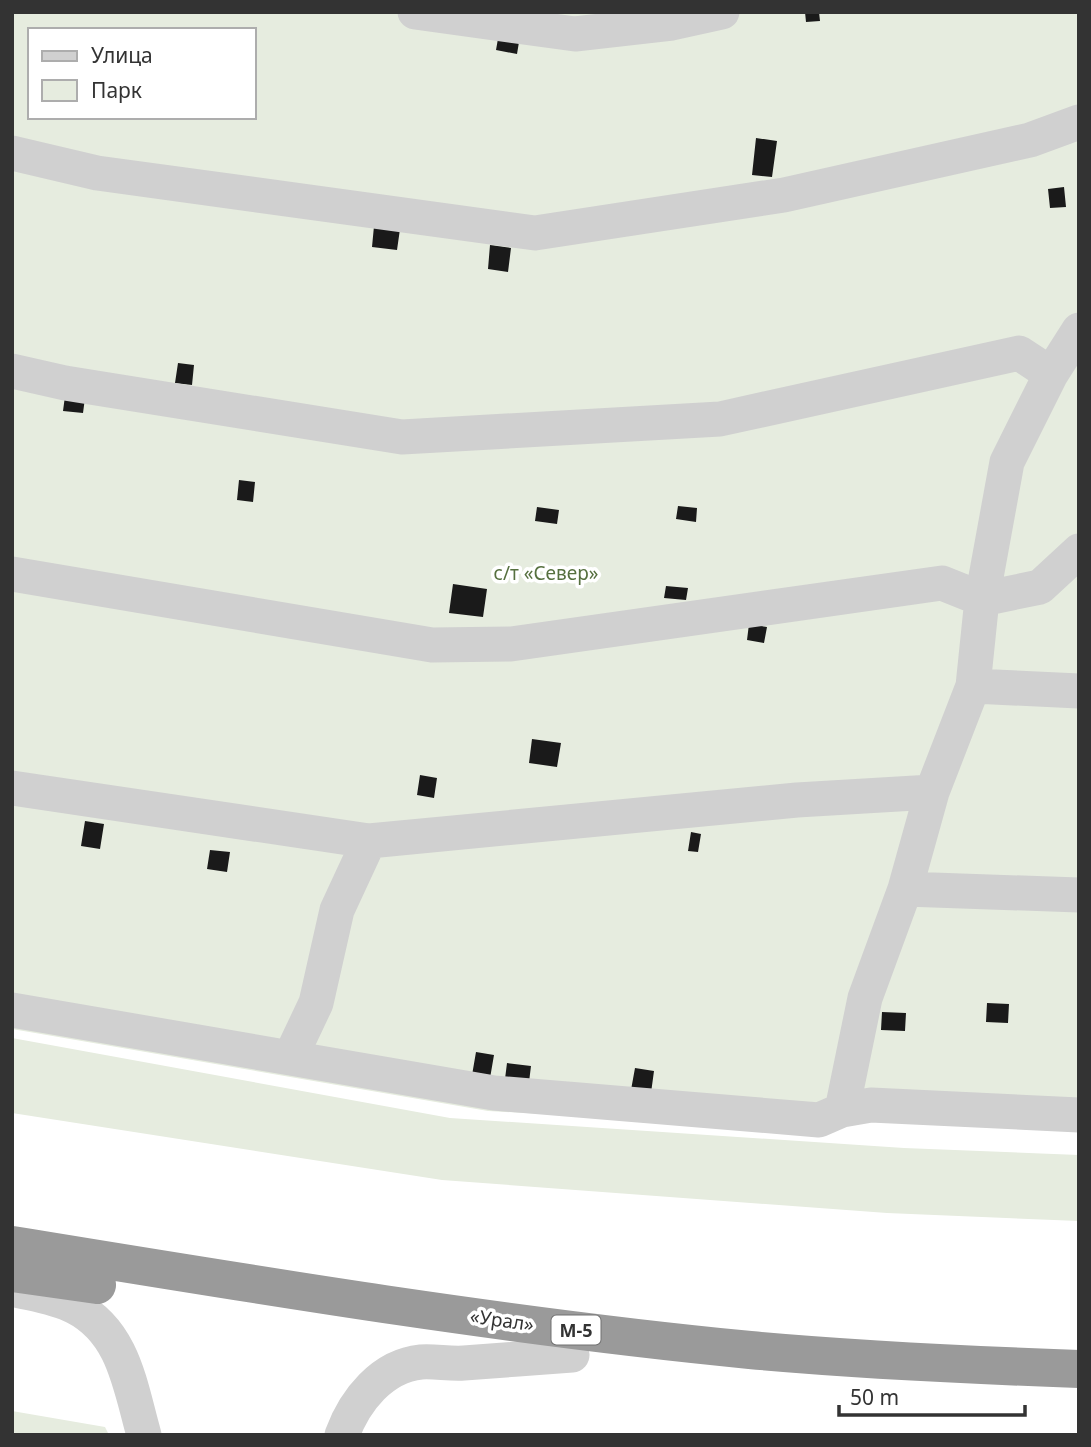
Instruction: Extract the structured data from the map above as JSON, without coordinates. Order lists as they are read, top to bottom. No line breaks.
{"streets":{"highway":["«Урал»","М-5"]},"parks":["с/т «Север»"],"legend":["Улица","Парк"],"scale_bar":"50 m"}
